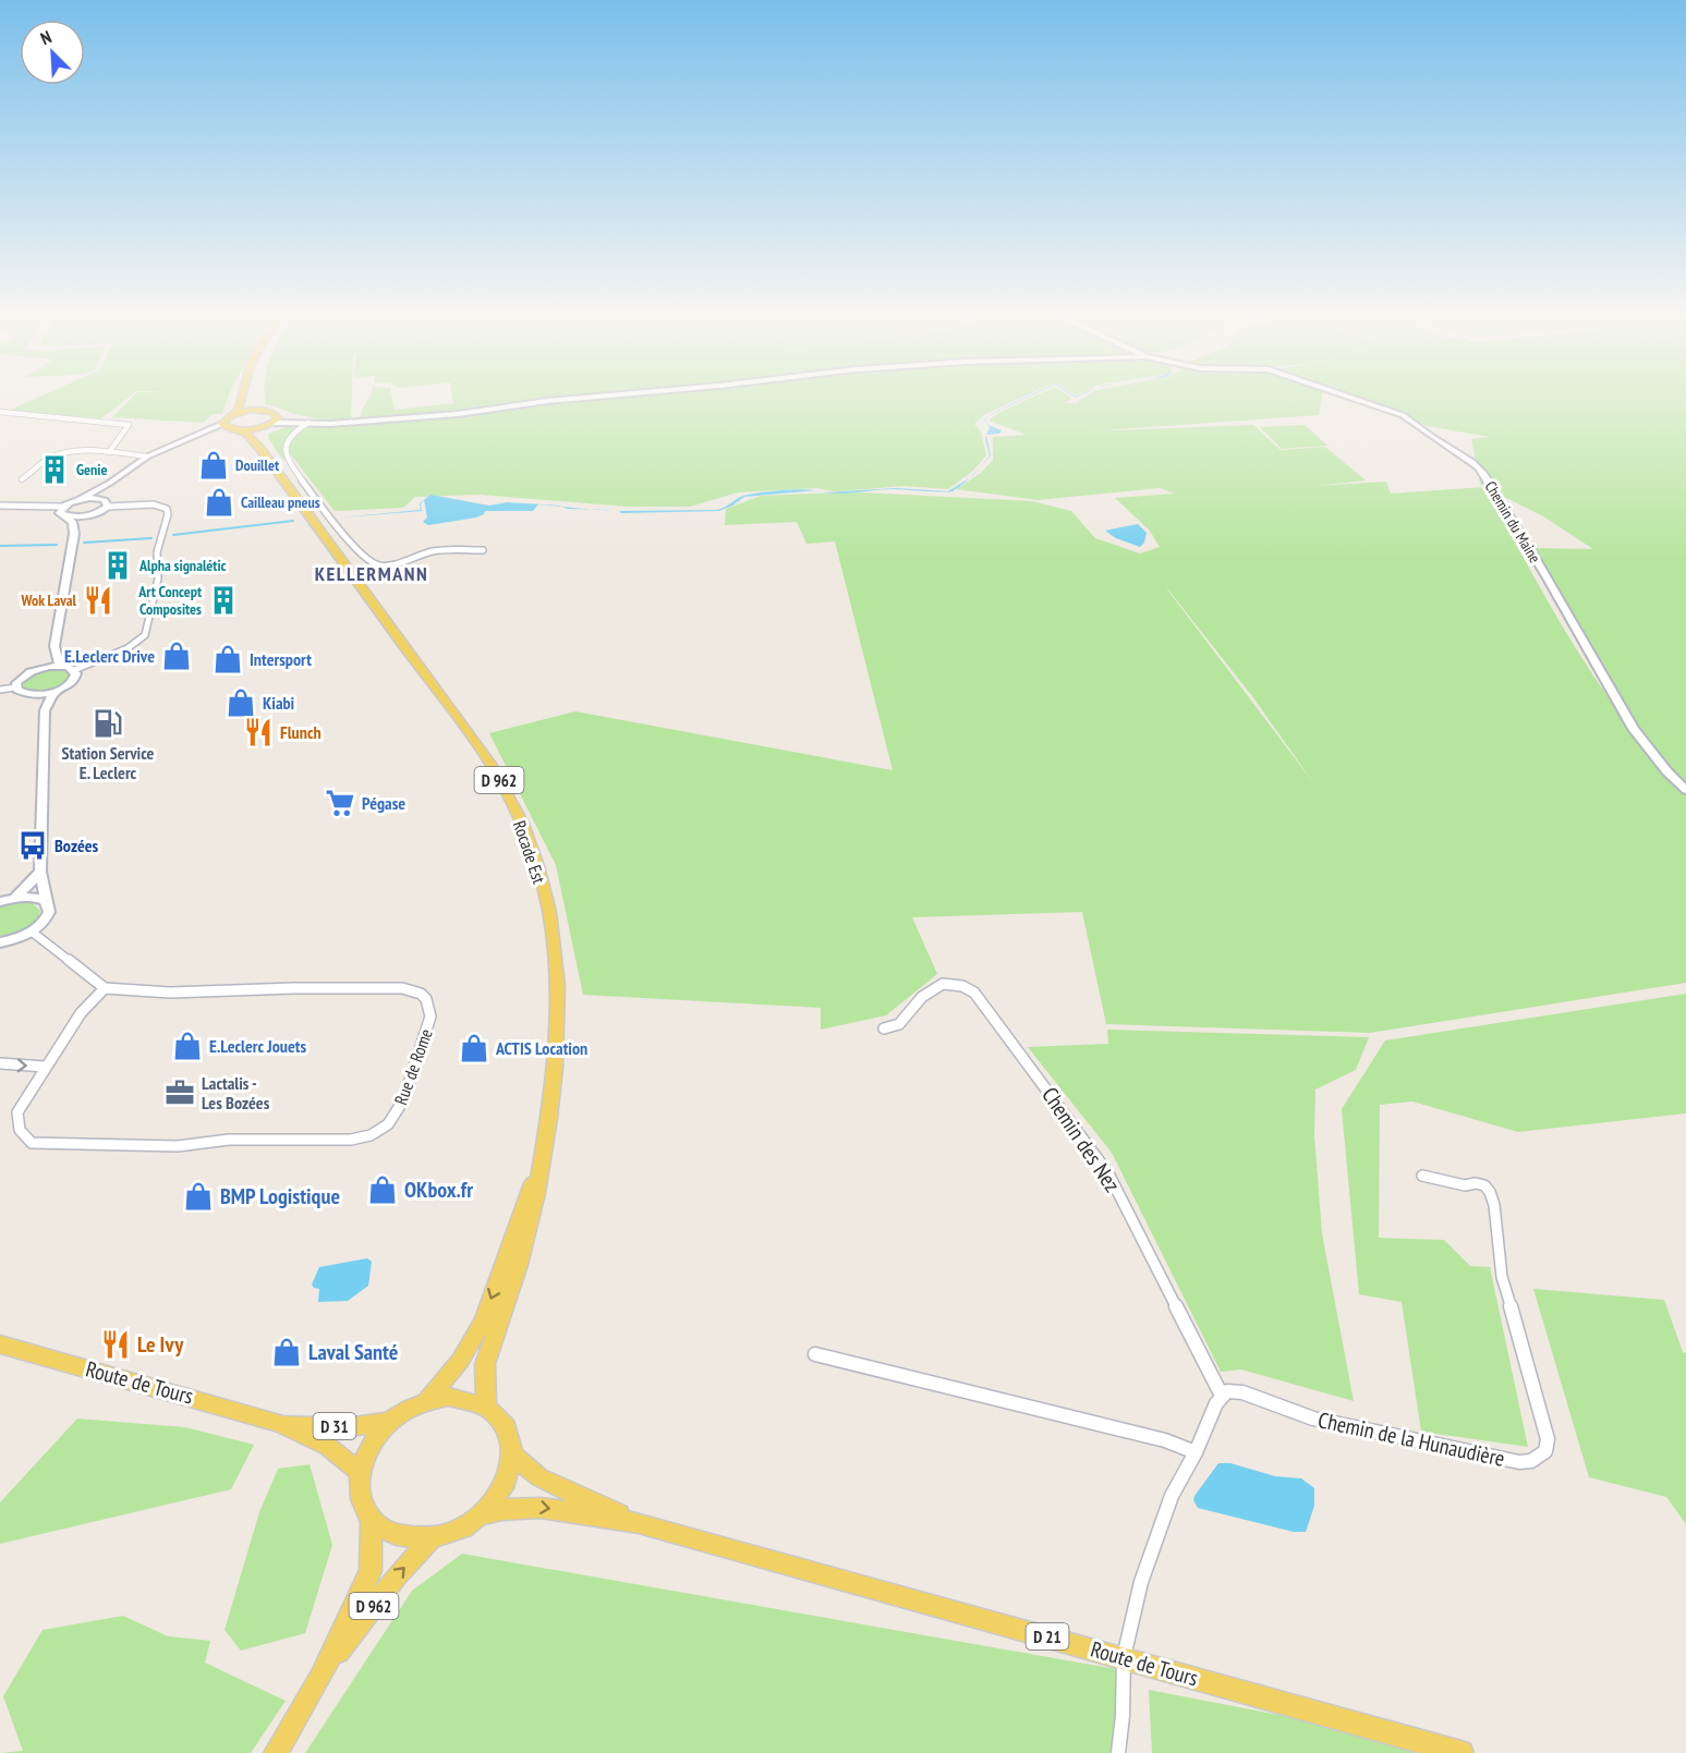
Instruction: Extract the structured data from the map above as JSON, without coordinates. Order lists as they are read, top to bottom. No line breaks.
{"streets":{"main road":["D 962","Rocade Est","Route de Tours","D 31","D 21"],"street":["Chemin du Maine","Rue de Rome","Chemin des Nez","Chemin de la Hunaudière"]},"crossings":[["D 962","Rocade Est"],["D 962","Route de Tours"],["Rocade Est","Route de Tours"],["Chemin des Nez","Chemin de la Hunaudière"]],"districts":["KELLERMANN"],"places":{"shop":["Douillet","Cailleau pneus","E.Leclerc Drive","Intersport","Kiabi","E.Leclerc Jouets","ACTIS Location","OKbox.fr","BMP Logistique","Laval Santé"],"building":["Genie","Alpha signalétic","Art Concept Composites"],"restaurant":["Wok Laval","Flunch","Le Ivy"],"fuel station":["Station Service E. Leclerc"],"supermarket":["Pégase"],"bus stop":["Bozées"],"office":["Lactalis - Les Bozées"]},"north":"top left"}
